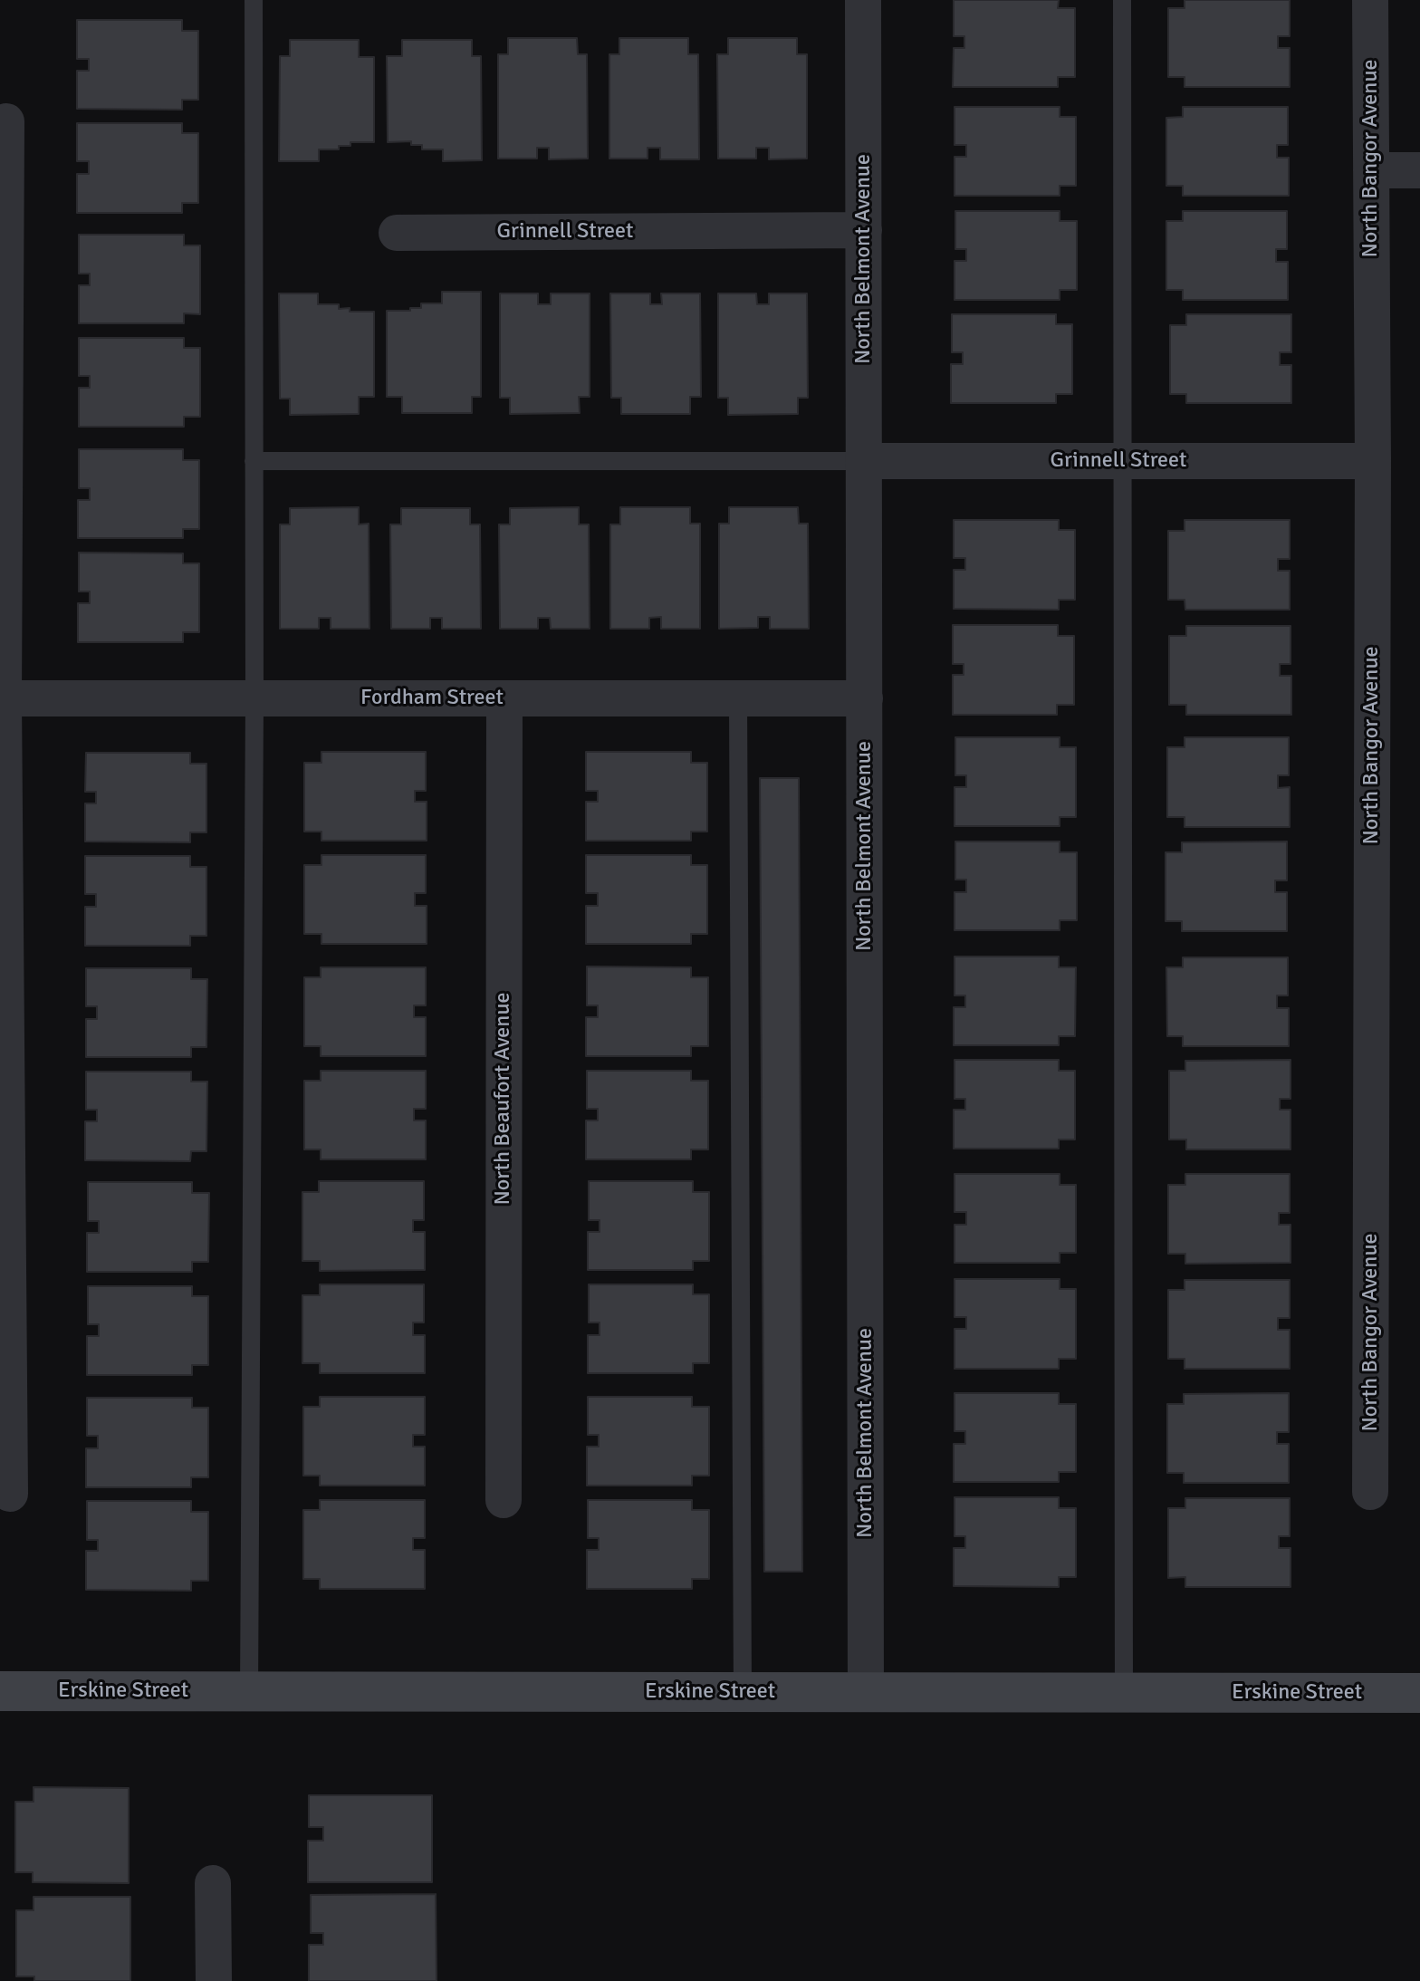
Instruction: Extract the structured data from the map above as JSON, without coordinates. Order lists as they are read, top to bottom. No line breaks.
{"streets":{"main road":["Erskine Street"],"street":["North Bangor Avenue","Grinnell Street","North Belmont Avenue","Fordham Street","North Beaufort Avenue"]},"crossings":[["North Bangor Avenue","Grinnell Street"],["Grinnell Street","North Belmont Avenue"],["North Belmont Avenue","Fordham Street"],["North Belmont Avenue","Erskine Street"],["Fordham Street","North Beaufort Avenue"]]}
